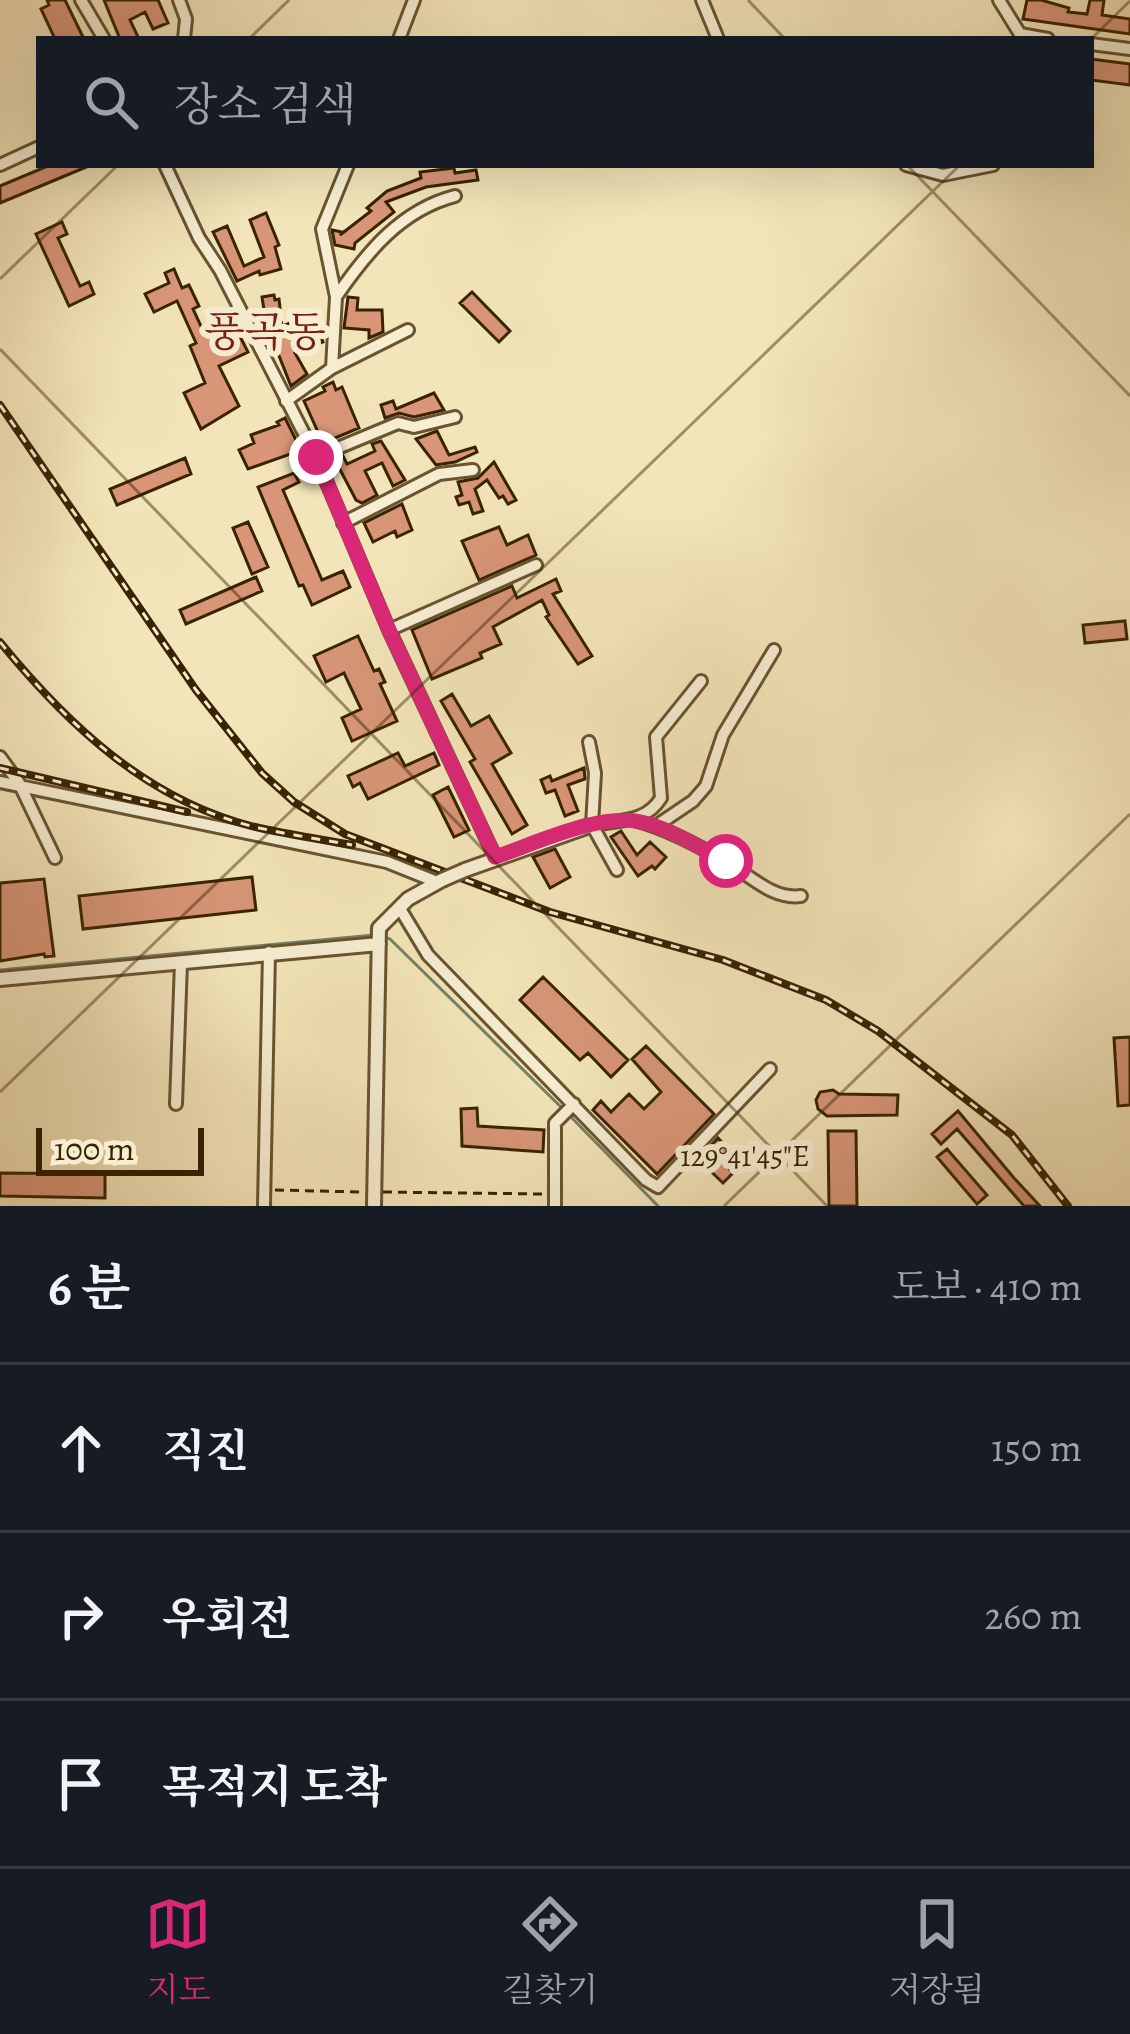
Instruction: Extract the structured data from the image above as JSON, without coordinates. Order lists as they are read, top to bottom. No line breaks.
{"districts":["풍곡동"],"scale_bar":"100 m","page":{"search":"장소 검색","scale":"100 m","heading":["6 분","도보 · 410 m"],"list":[["직진","150 m"],["우회전","260 m"],"목적지 도착"],"nav":["지도","길찾기","저장됨"]},"coordinates":["129°41'45\"E"]}
